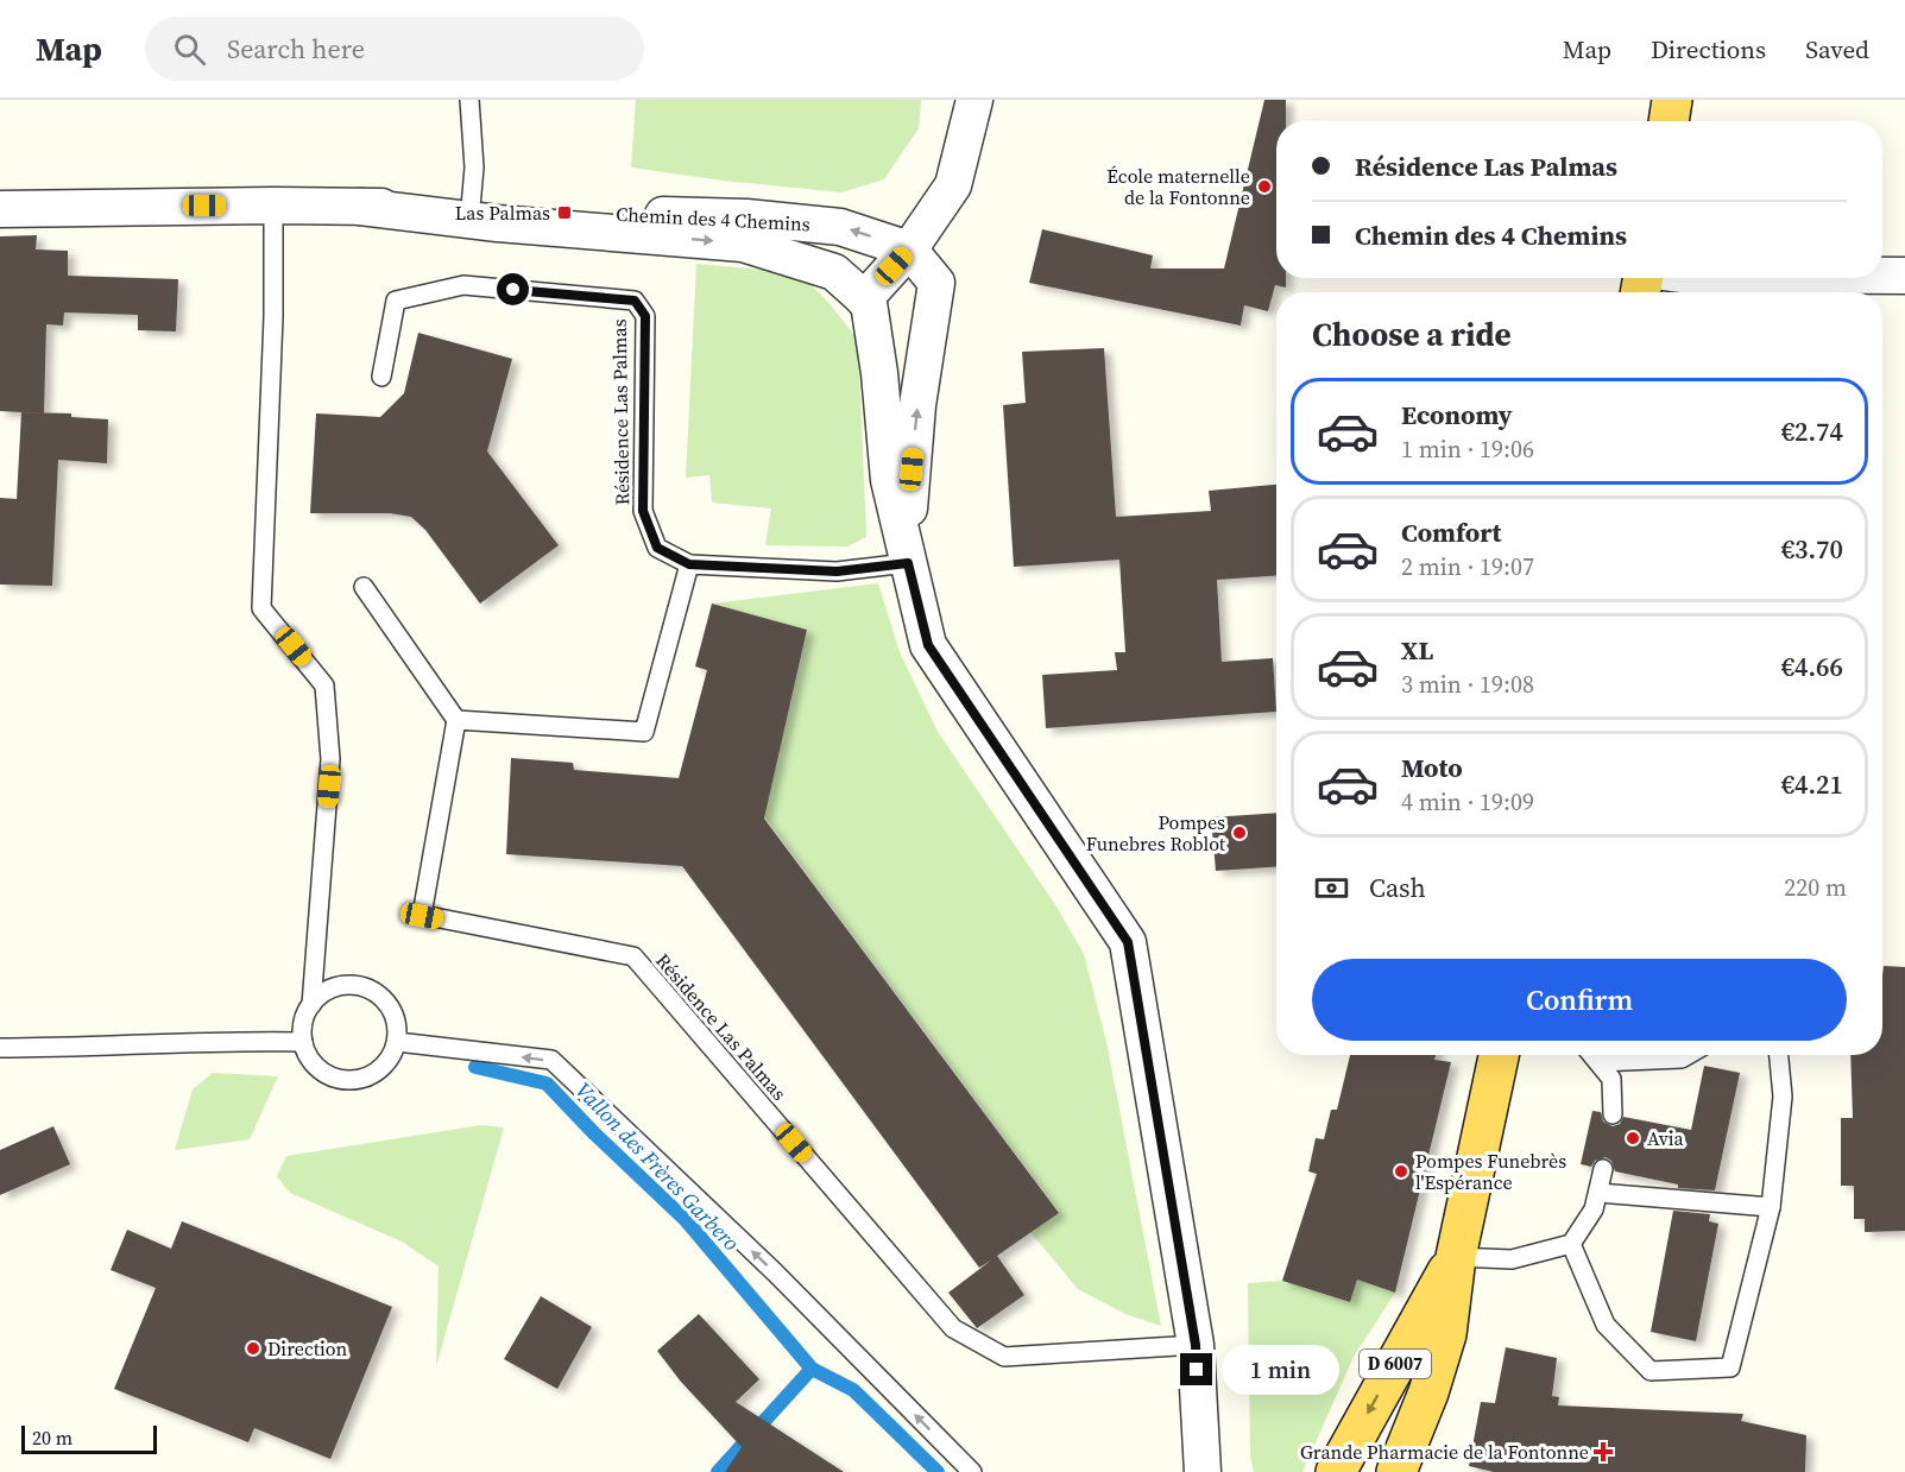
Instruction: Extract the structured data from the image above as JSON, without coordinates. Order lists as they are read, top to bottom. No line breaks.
{"streets":{"main road":["D 6007"],"street":["Chemin des 4 Chemins"],"lane":["Résidence Las Palmas"]},"water":["Vallon des Frères Garbero"],"places":{"other":["École maternelle de la Fontonne","Pompes Funebres Roblot","Avia","Pompes Funebrès l'Espérance","Direction"],"transit":["Las Palmas"],"health":["Grande Pharmacie de la Fontonne"]},"scale_bar":"20 m","page":{"header":"Map","search":"Search here","nav":["Map","Directions","Saved"],"banner":["Résidence Las Palmas","Chemin des 4 Chemins"],"heading":"Choose a ride","list":[{"name":"Economy","note":"1 min · 19:06","value":"€2.74"},{"name":"Comfort","note":"2 min · 19:07","value":"€3.70"},{"name":"XL","note":"3 min · 19:08","value":"€4.66"},{"name":"Moto","note":"4 min · 19:09","value":"€4.21"}],"pay":["Cash","220 m"],"buttons":"Confirm","bubble":"1 min","scale":"20 m"}}
